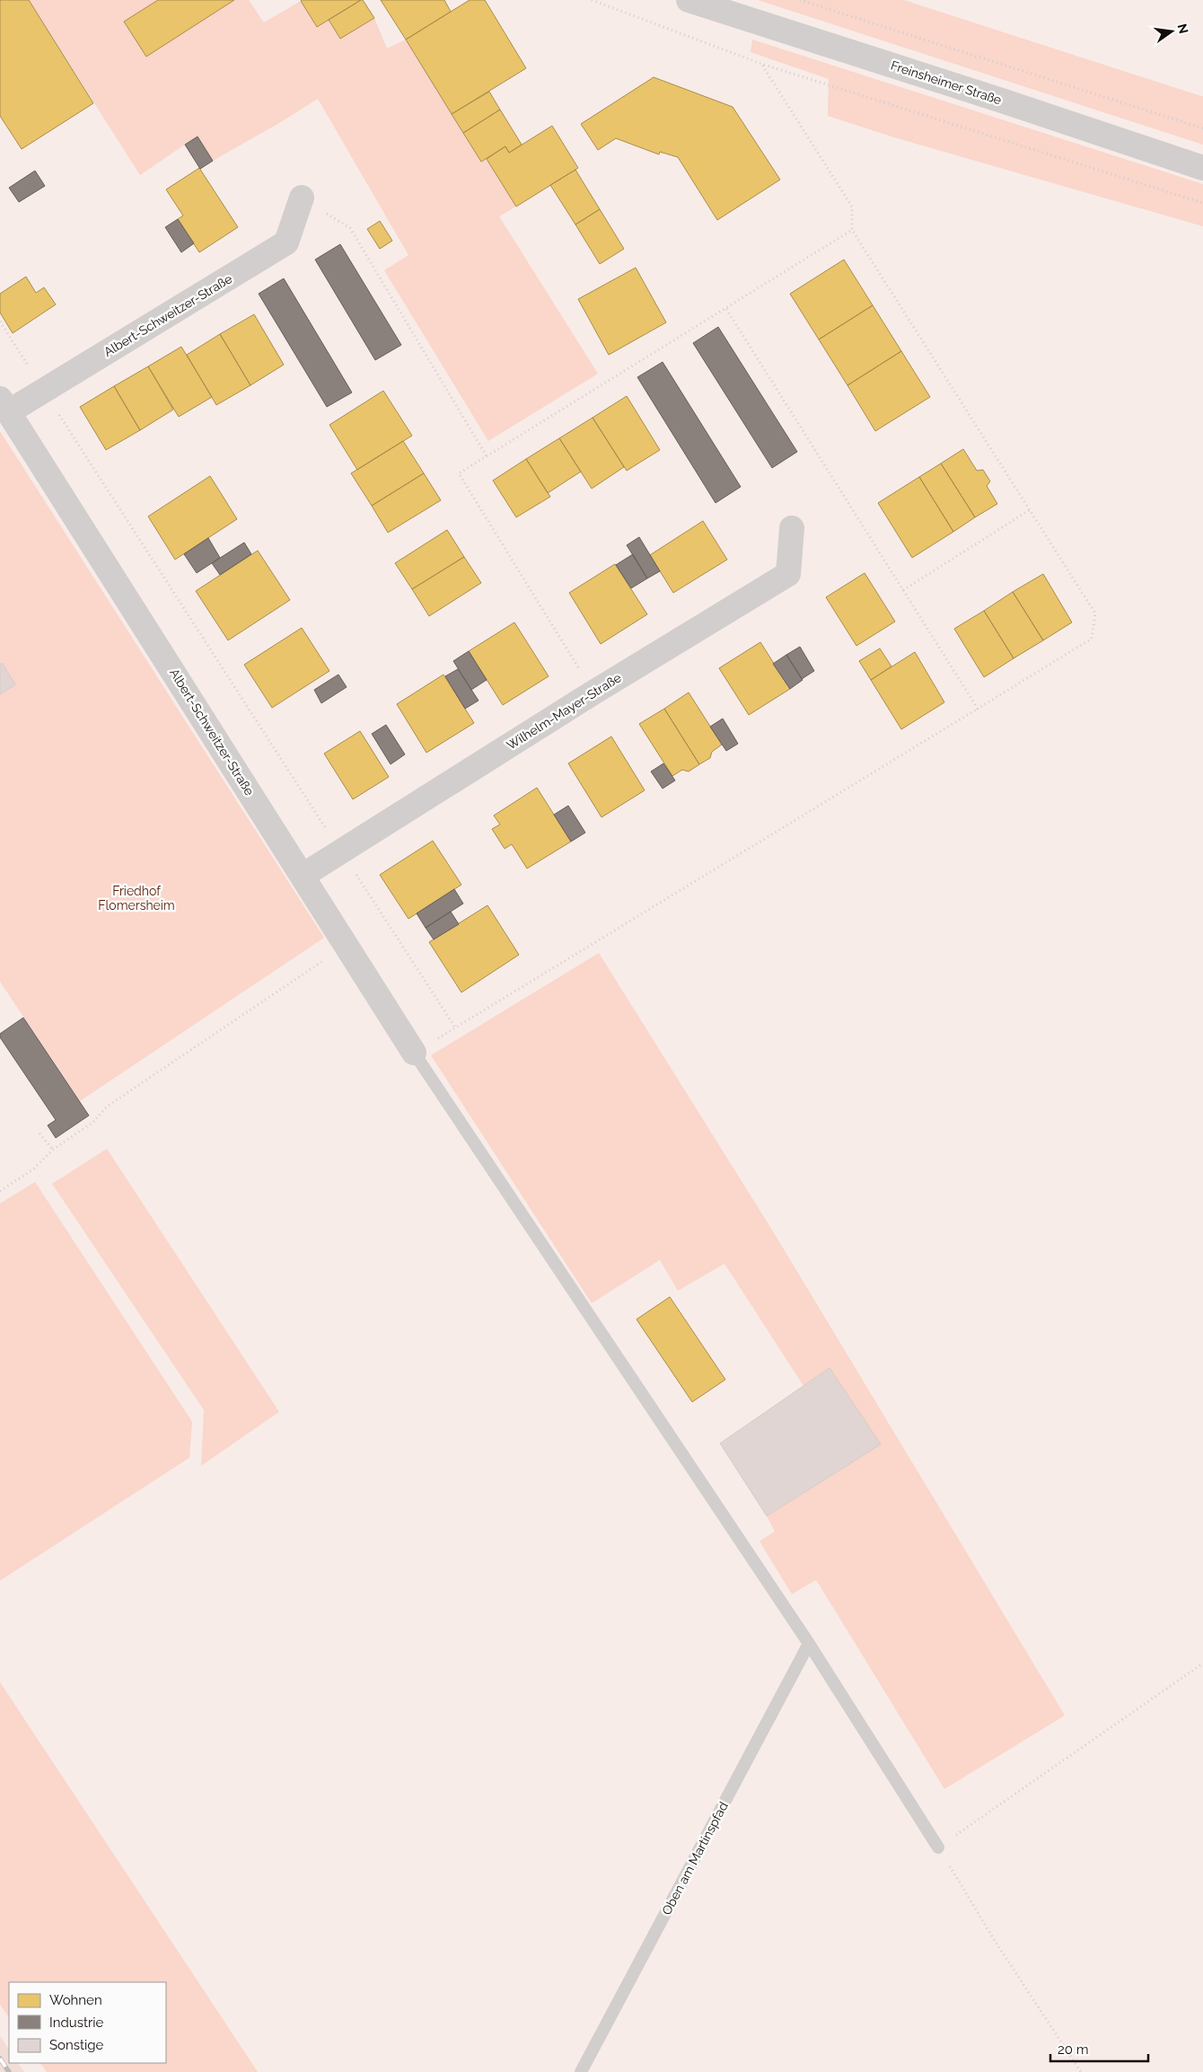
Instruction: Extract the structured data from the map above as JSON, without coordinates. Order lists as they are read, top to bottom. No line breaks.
{"streets":{"street":["Freinsheimer Straße","Albert-Schweitzer-Straße","Wilhelm-Mayer-Straße"],"lane":["Oben am Martinspfad"]},"crossings":[["Albert-Schweitzer-Straße","Wilhelm-Mayer-Straße"]],"parks":["Friedhof Flomersheim"],"legend":["Wohnen","Industrie","Sonstige"],"scale_bar":"20 m","north":"right"}
